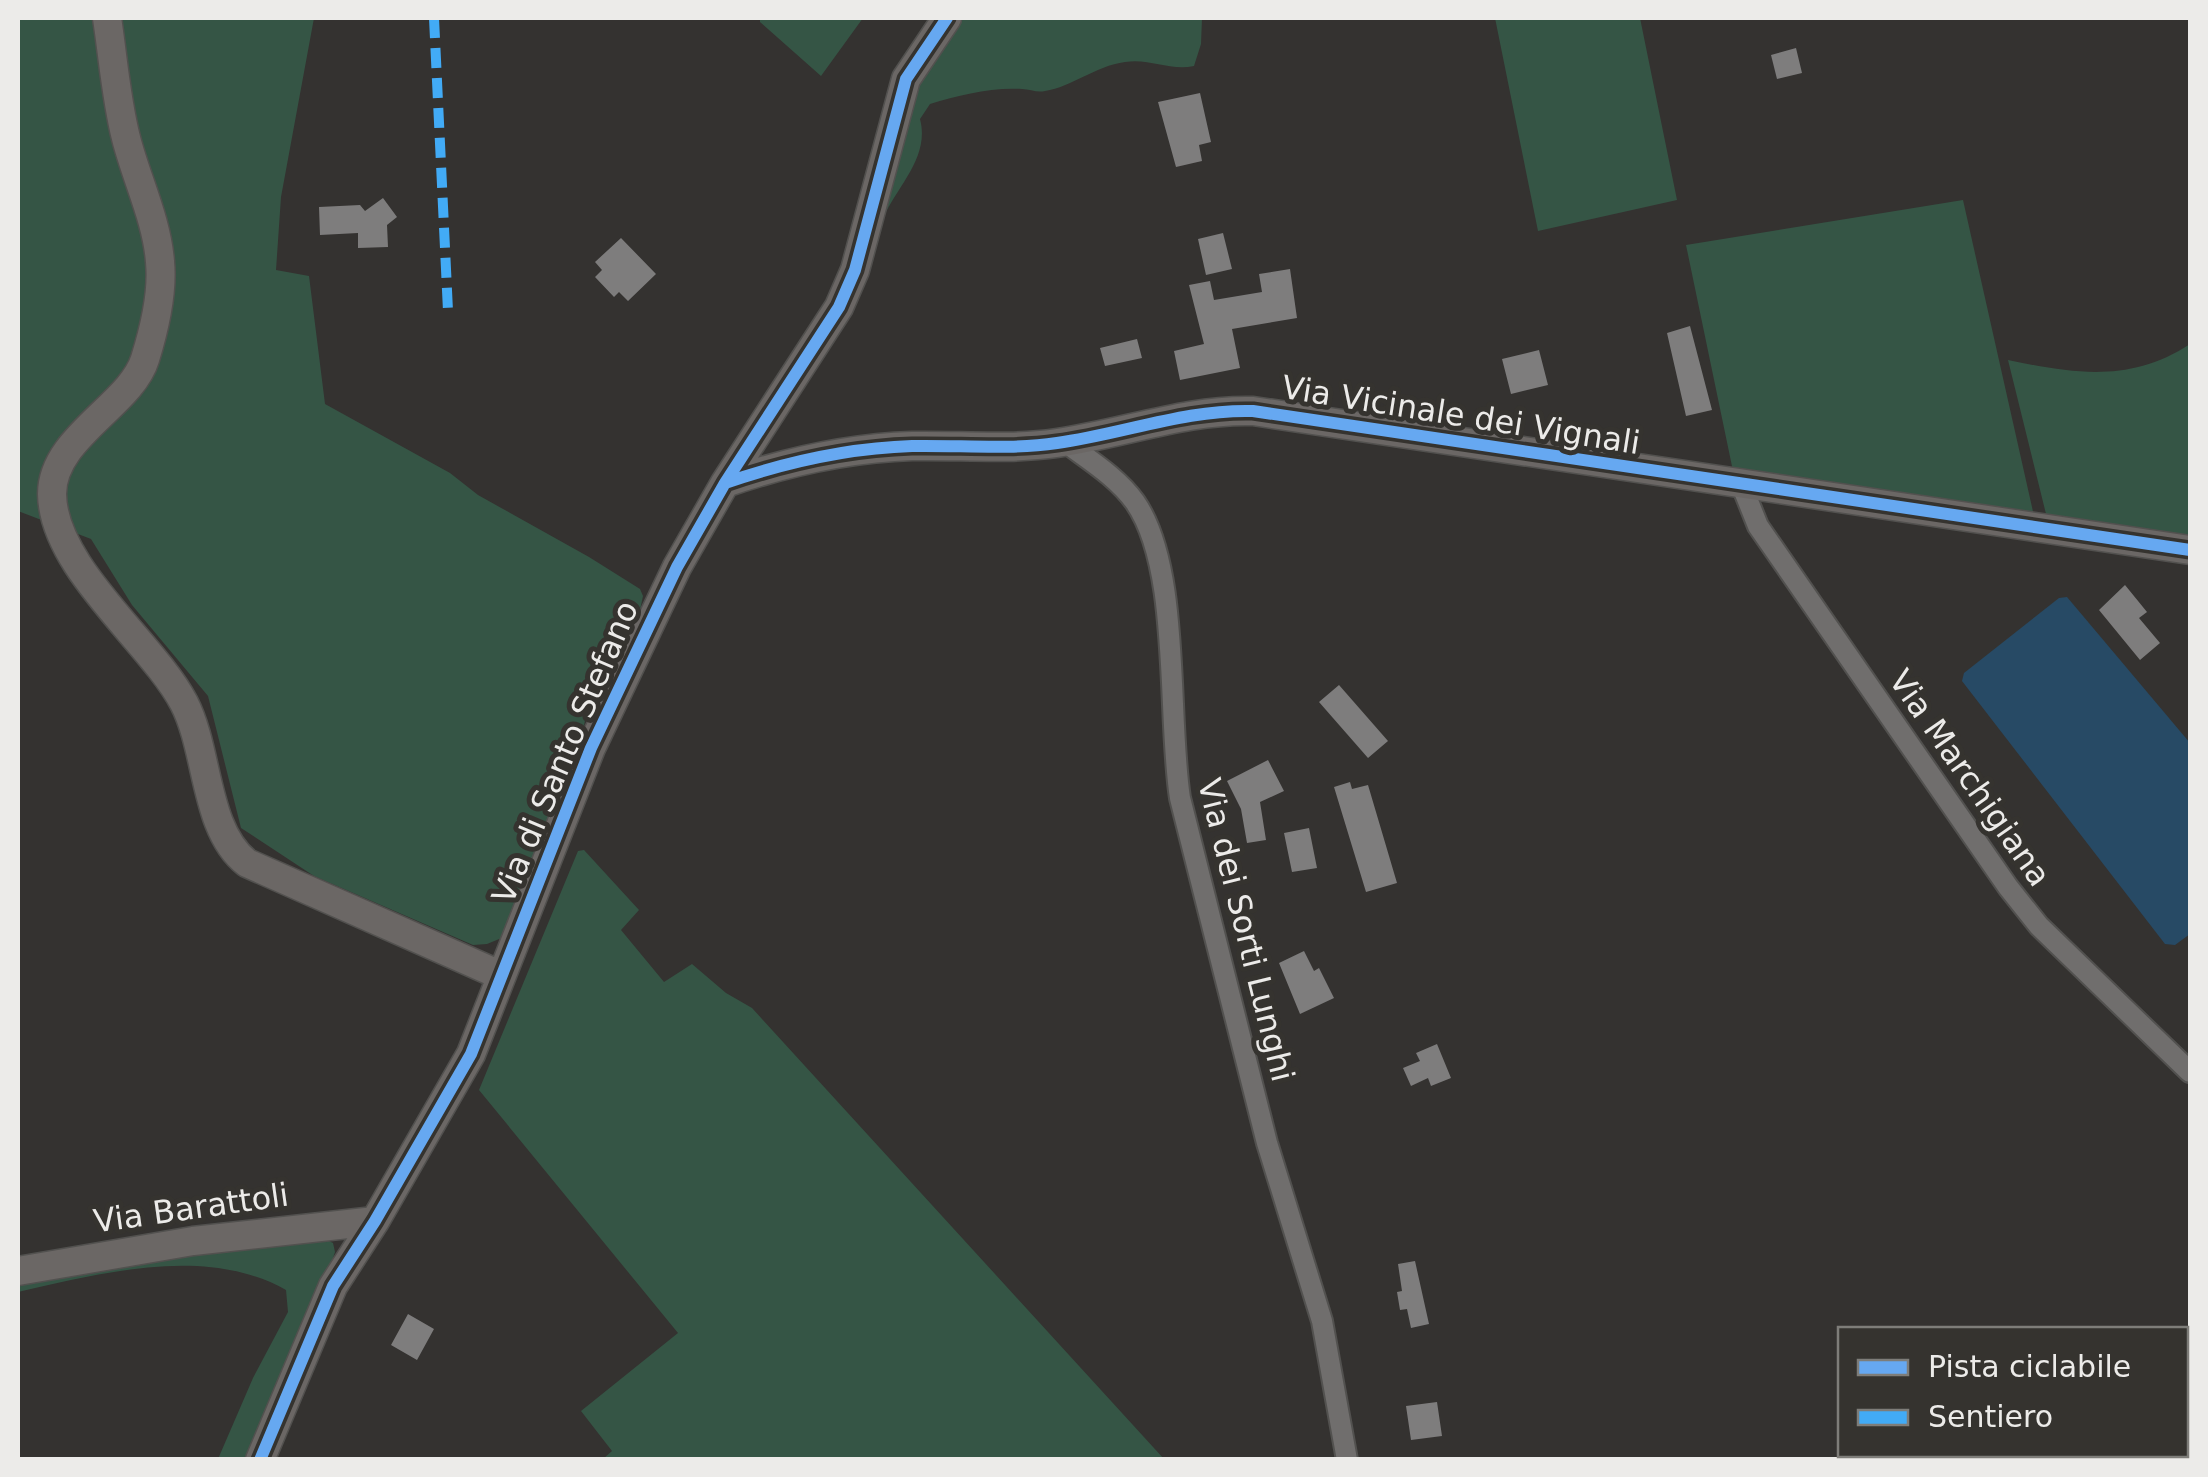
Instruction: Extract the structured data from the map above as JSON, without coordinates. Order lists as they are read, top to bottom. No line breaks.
{"streets":{"street":["Via Vicinale dei Vignali","Via di Santo Stefano","Via Marchigiana","Via dei Sorti Lunghi","Via Barattoli"]},"crossings":[["Via Vicinale dei Vignali","Via di Santo Stefano"],["Via Vicinale dei Vignali","Via Marchigiana"],["Via Vicinale dei Vignali","Via dei Sorti Lunghi"],["Via di Santo Stefano","Via Barattoli"]],"legend":["Pista ciclabile","Sentiero"]}
